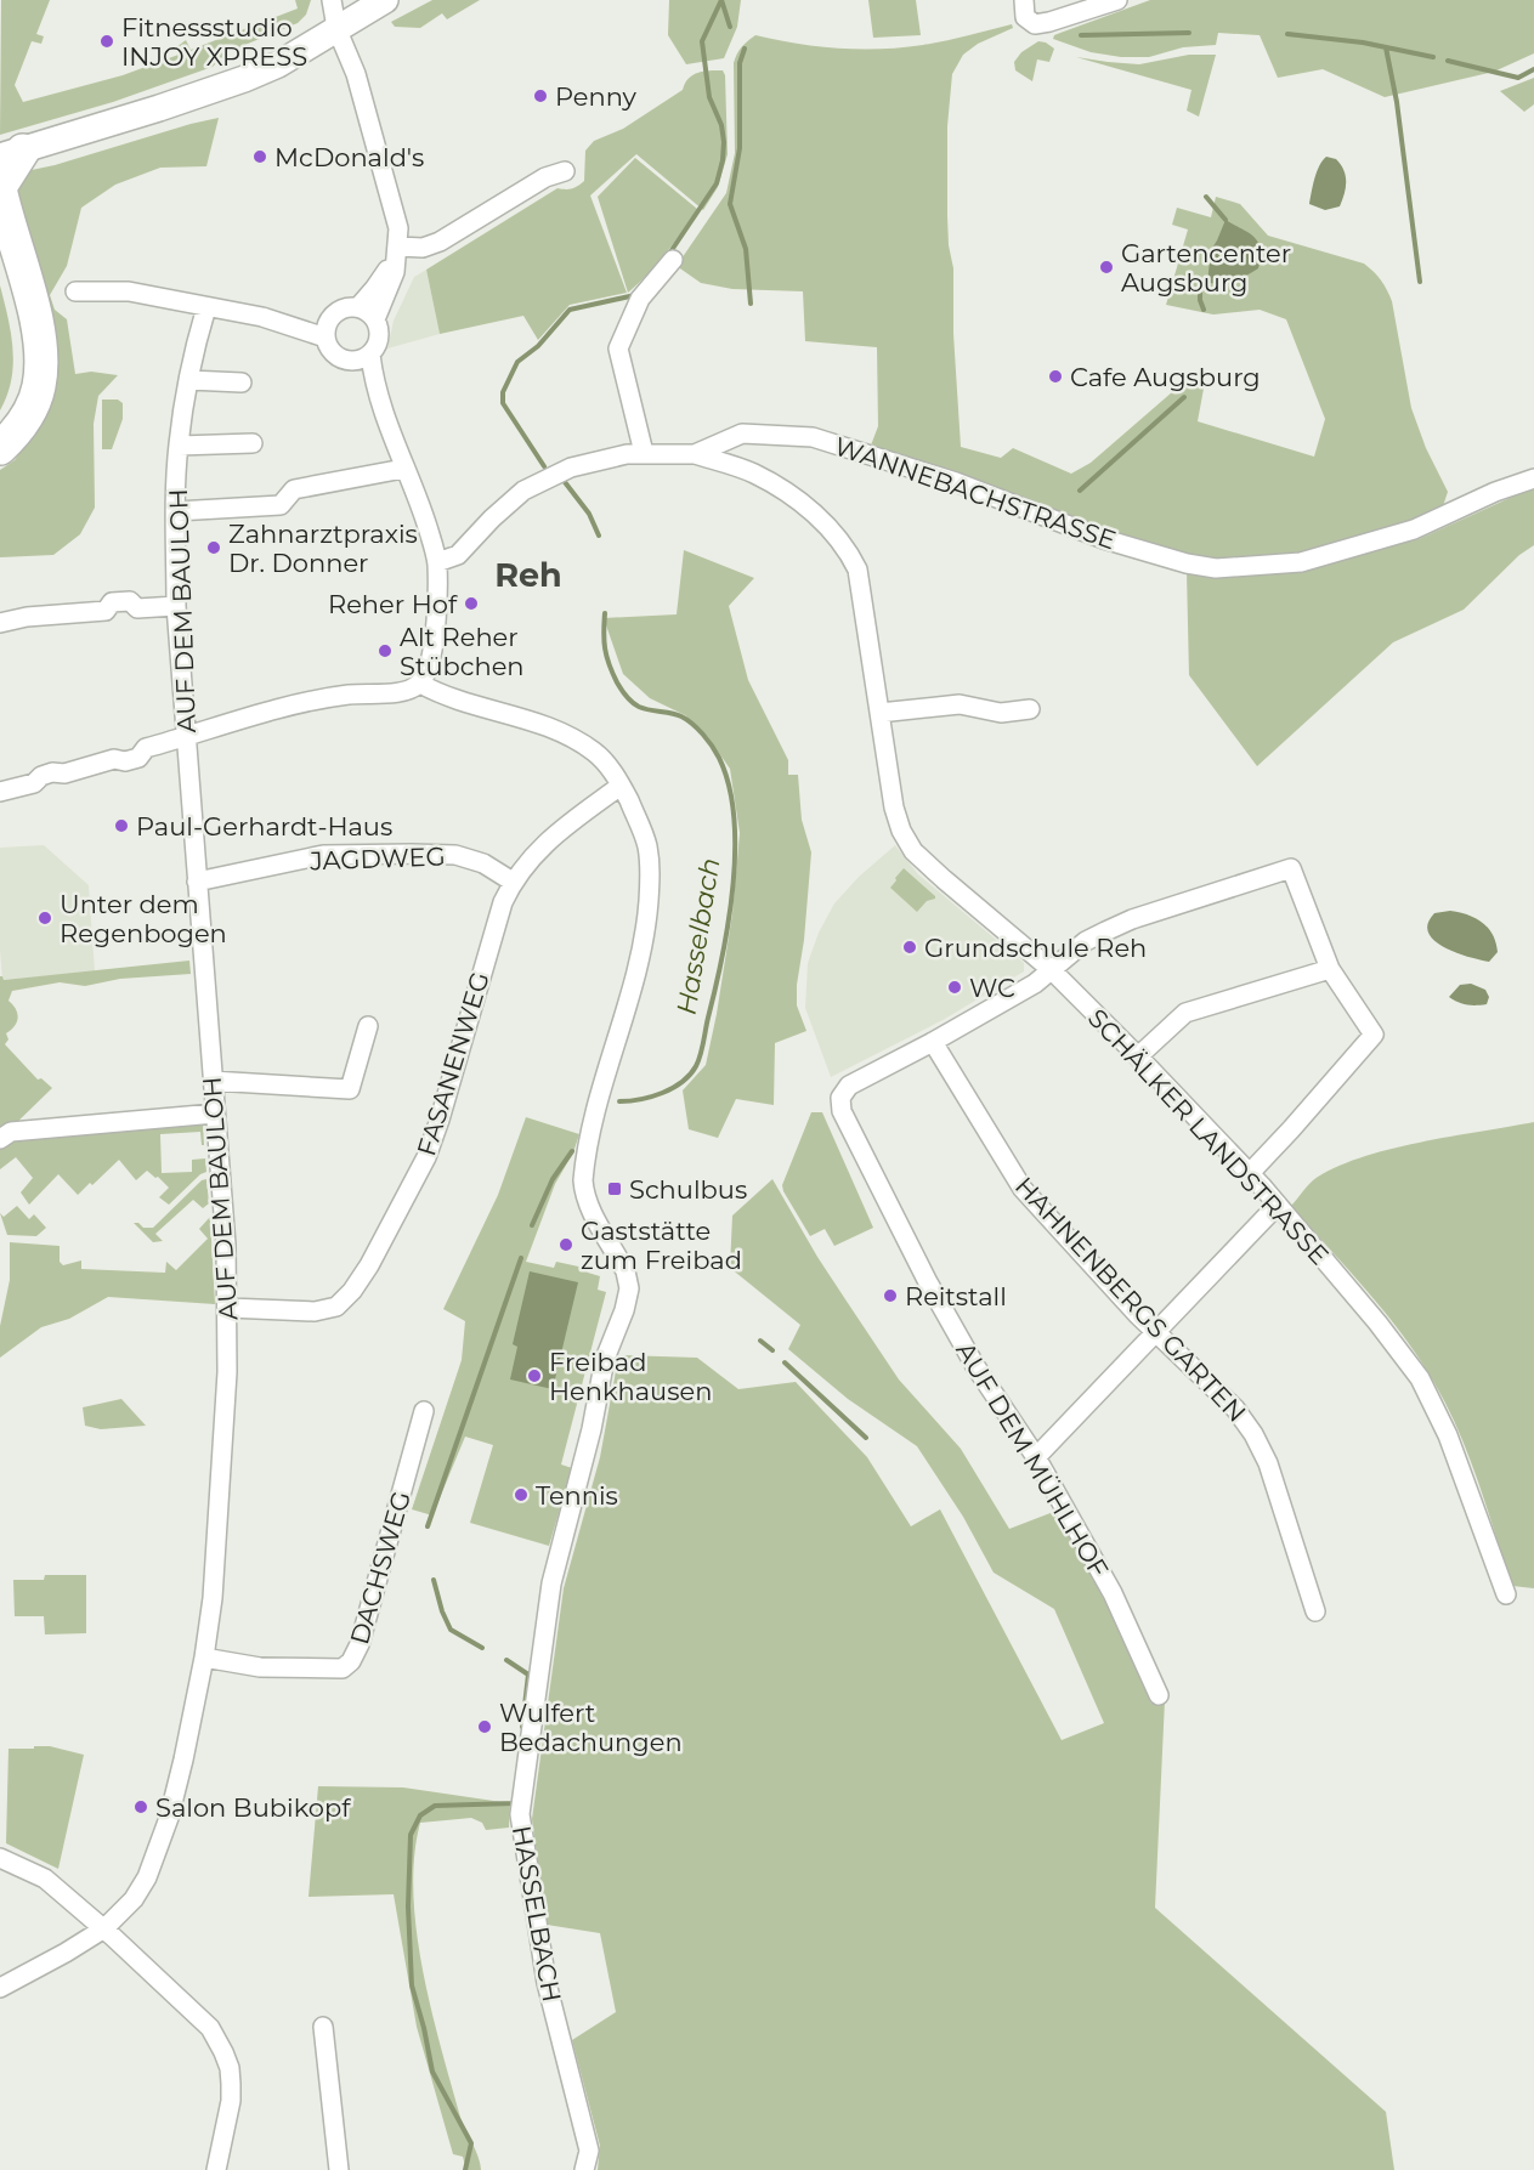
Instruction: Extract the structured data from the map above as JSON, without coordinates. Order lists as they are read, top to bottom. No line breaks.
{"streets":{"street":["WANNEBACHSTRASSE","AUF DEM BAULOH","JAGDWEG","FASANENWEG","SCHÄLKER LANDSTRASSE","HAHNENBERGS GARTEN","AUF DEM MÜHLHOF","DACHSWEG","HASSELBACH"]},"crossings":[["WANNEBACHSTRASSE","SCHÄLKER LANDSTRASSE"],["AUF DEM BAULOH","JAGDWEG"],["AUF DEM BAULOH","FASANENWEG"],["AUF DEM BAULOH","DACHSWEG"],["JAGDWEG","FASANENWEG"],["FASANENWEG","HASSELBACH"],["HAHNENBERGS GARTEN","AUF DEM MÜHLHOF"]],"districts":["Reh"],"water":["Hasselbach"],"places":{"other":["Fitnessstudio INJOY XPRESS","Penny","McDonald's","Gartencenter Augsburg","Cafe Augsburg","Zahnarztpraxis Dr. Donner","Reher Hof","Alt Reher Stübchen","Paul-Gerhardt-Haus","Unter dem Regenbogen","Grundschule Reh","WC","Gaststätte zum Freibad","Reitstall","Freibad Henkhausen","Tennis","Wulfert Bedachungen","Salon Bubikopf"],"transit":["Schulbus"]}}
